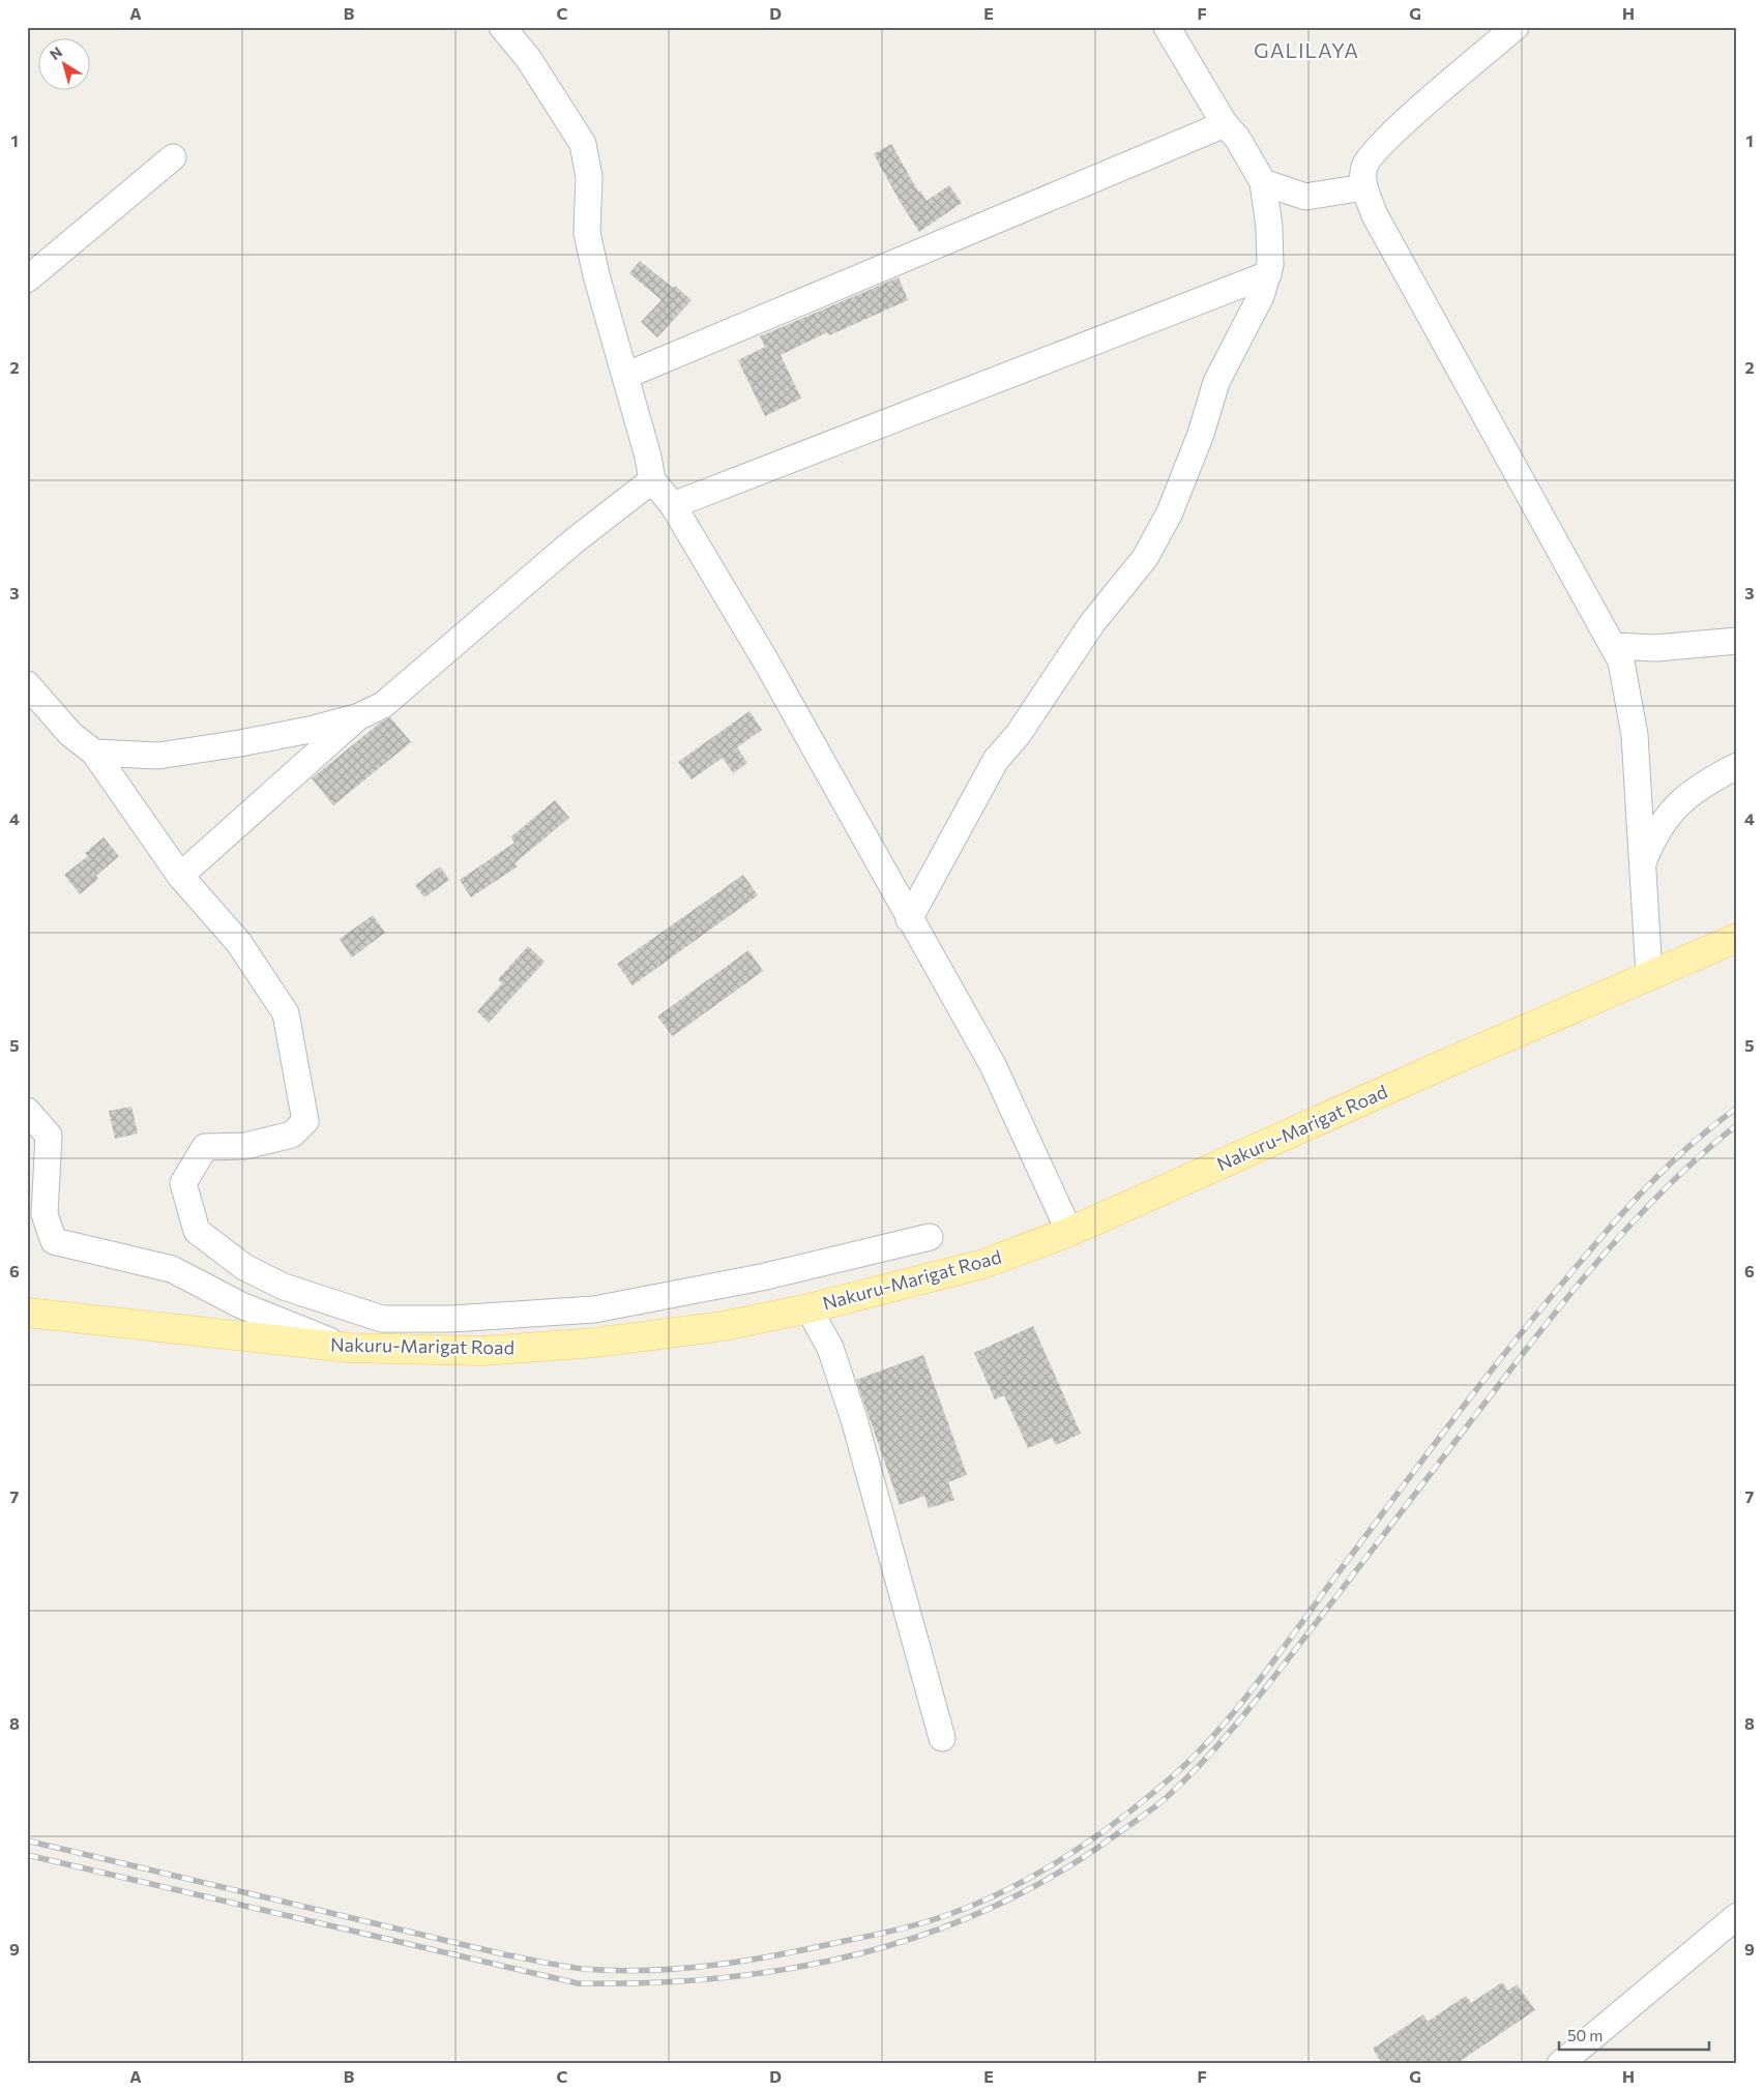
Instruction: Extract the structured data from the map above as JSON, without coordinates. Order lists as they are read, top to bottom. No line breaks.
{"streets":{"main road":["Nakuru-Marigat Road"]},"districts":["GALILAYA"],"scale_bar":"50 m","north":"top left","grid":{"columns":["A","B","C","D","E","F","G","H"],"rows":["1","2","3","4","5","6","7","8","9"]}}
